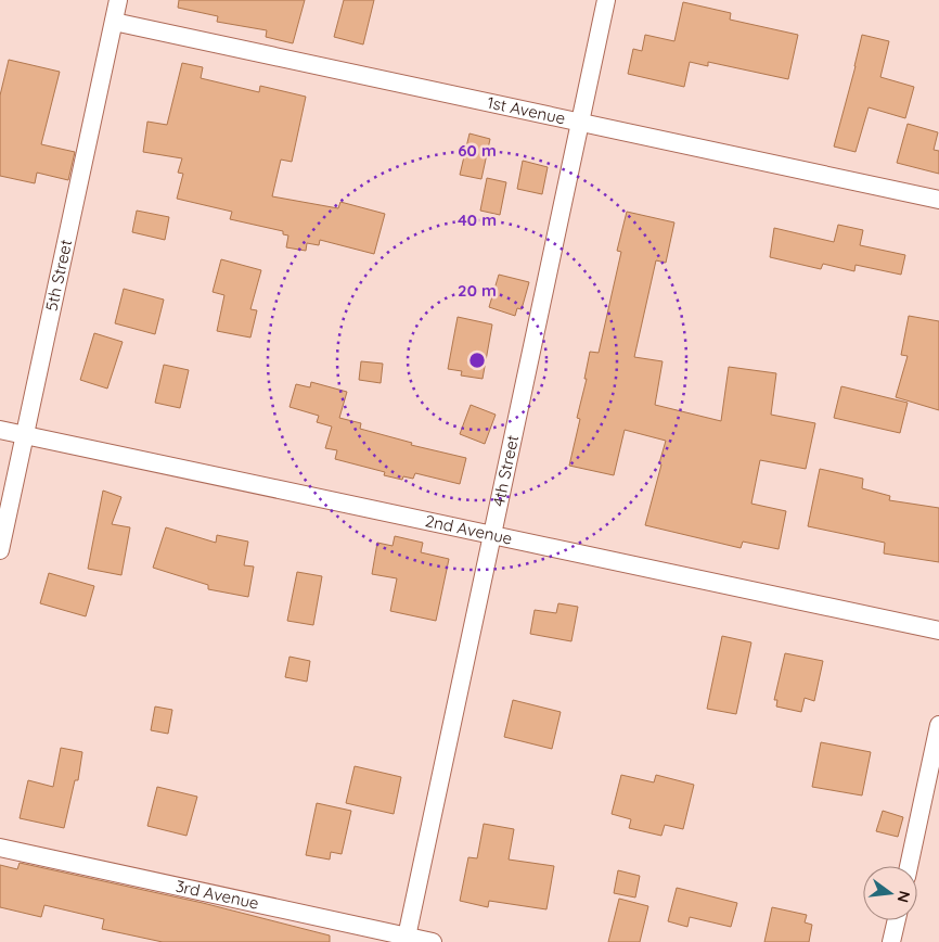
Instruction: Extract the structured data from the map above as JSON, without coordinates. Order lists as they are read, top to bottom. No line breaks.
{"streets":{"street":["1st Avenue","5th Street","4th Street","2nd Avenue","3rd Avenue"]},"crossings":[["1st Avenue","5th Street"],["1st Avenue","4th Street"],["5th Street","2nd Avenue"],["4th Street","2nd Avenue"],["4th Street","3rd Avenue"]],"north":"right","rings":["60 m","40 m","20 m"]}
